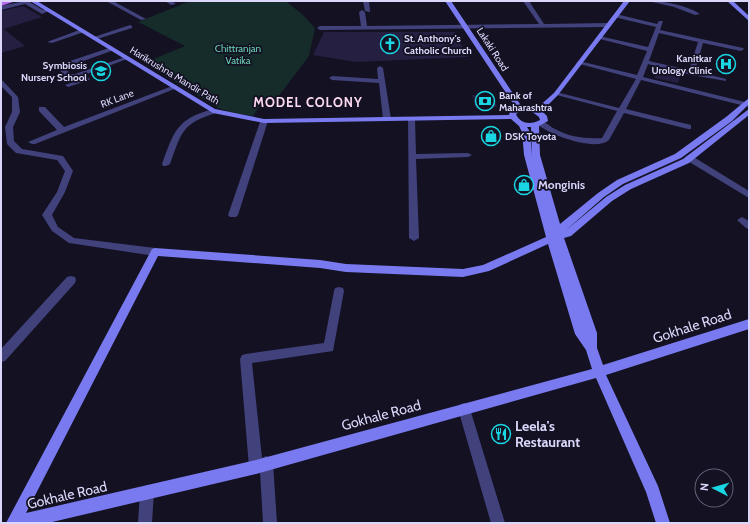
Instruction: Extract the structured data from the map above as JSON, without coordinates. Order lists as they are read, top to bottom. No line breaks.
{"streets":{"street":["Lakaki Road","Harikrushna Mandir Path","RK Lane","Gokhale Road"]},"crossings":[["Harikrushna Mandir Path","RK Lane"]],"districts":["MODEL COLONY"],"parks":["Chittranjan Vatika"],"places":{"church":["St. Anthony's Catholic Church"],"hospital":["Kanitkar Urology Clinic"],"school or university":["Symbiosis Nursery School"],"bank":["Bank of Maharashtra"],"shop":["DSK Toyota","Monginis"],"restaurant":["Leela's Restaurant"]},"north":"left"}
